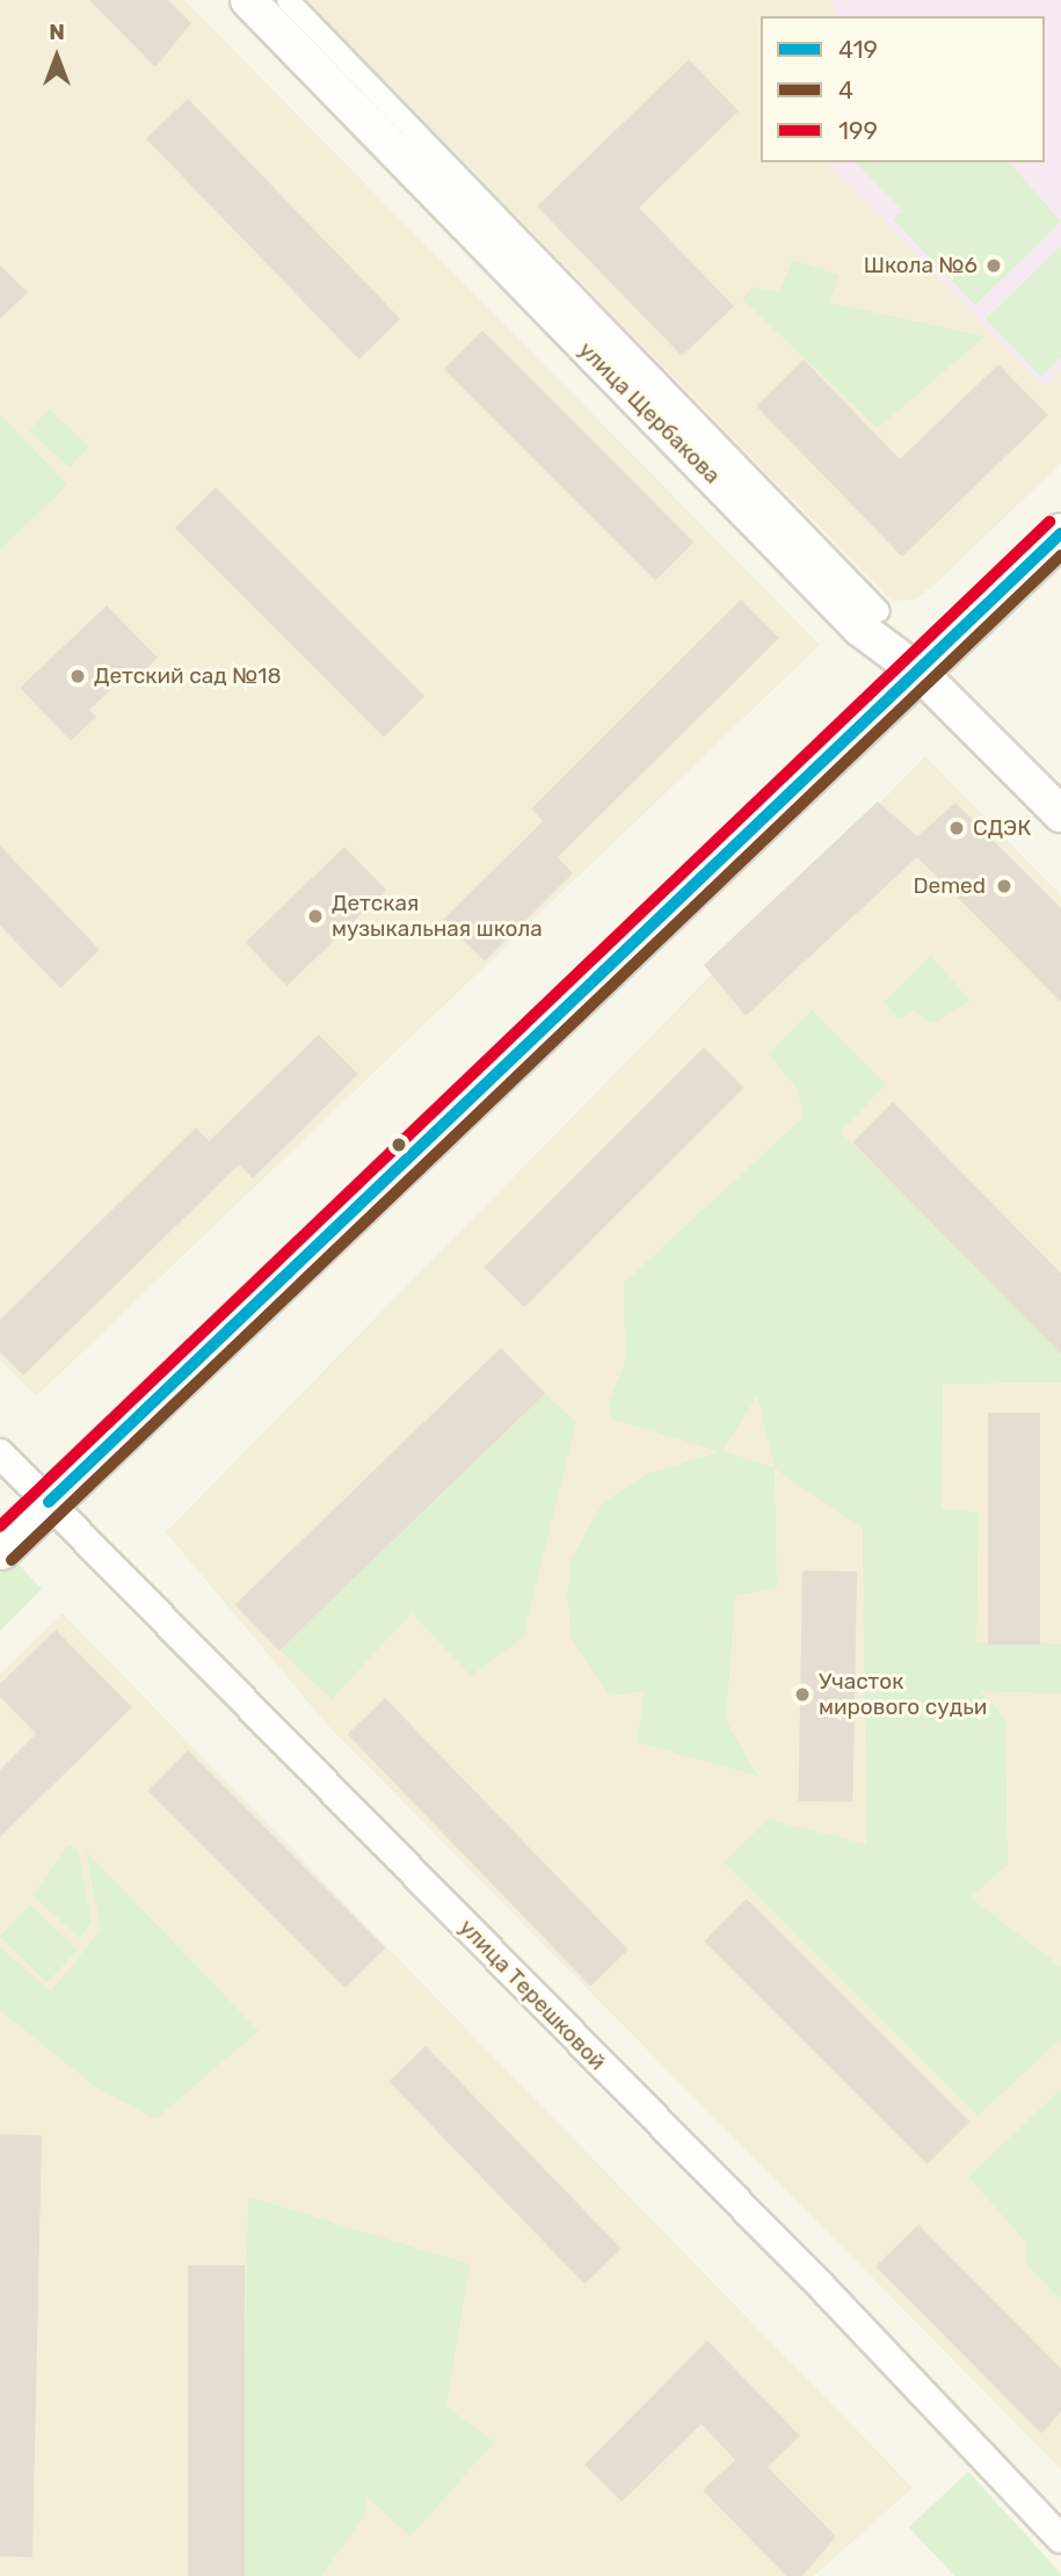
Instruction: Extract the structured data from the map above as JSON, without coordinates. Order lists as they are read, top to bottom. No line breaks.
{"streets":{"street":["улица Щербакова","улица Терешковой"]},"places":["Школа №6","Детский сад №18","СДЭК","Demed","Детская музыкальная школа","Участок мирового судьи"],"lines":["transit line 199","transit line 419","transit line 4"],"legend":["419","4","199"],"north":"top"}
